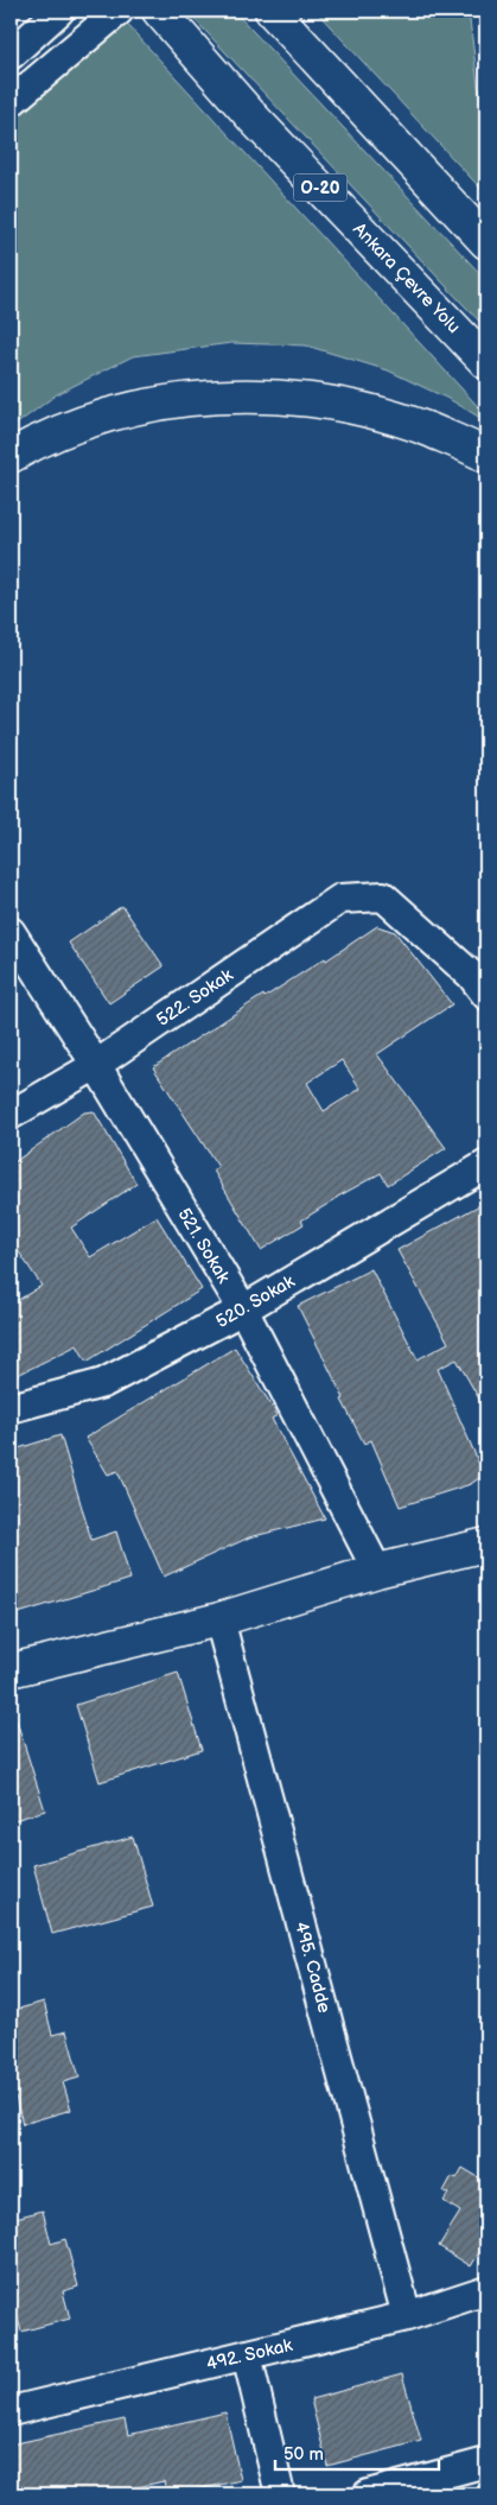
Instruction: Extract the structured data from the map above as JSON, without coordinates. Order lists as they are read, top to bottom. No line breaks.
{"streets":{"main road":["O-20","Ankara Çevre Yolu"],"street":["522. Sokak","521. Sokak","520. Sokak","495. Cadde","492. Sokak"]},"crossings":[["522. Sokak","521. Sokak"],["521. Sokak","520. Sokak"],["495. Cadde","492. Sokak"]],"scale_bar":"50 m"}
